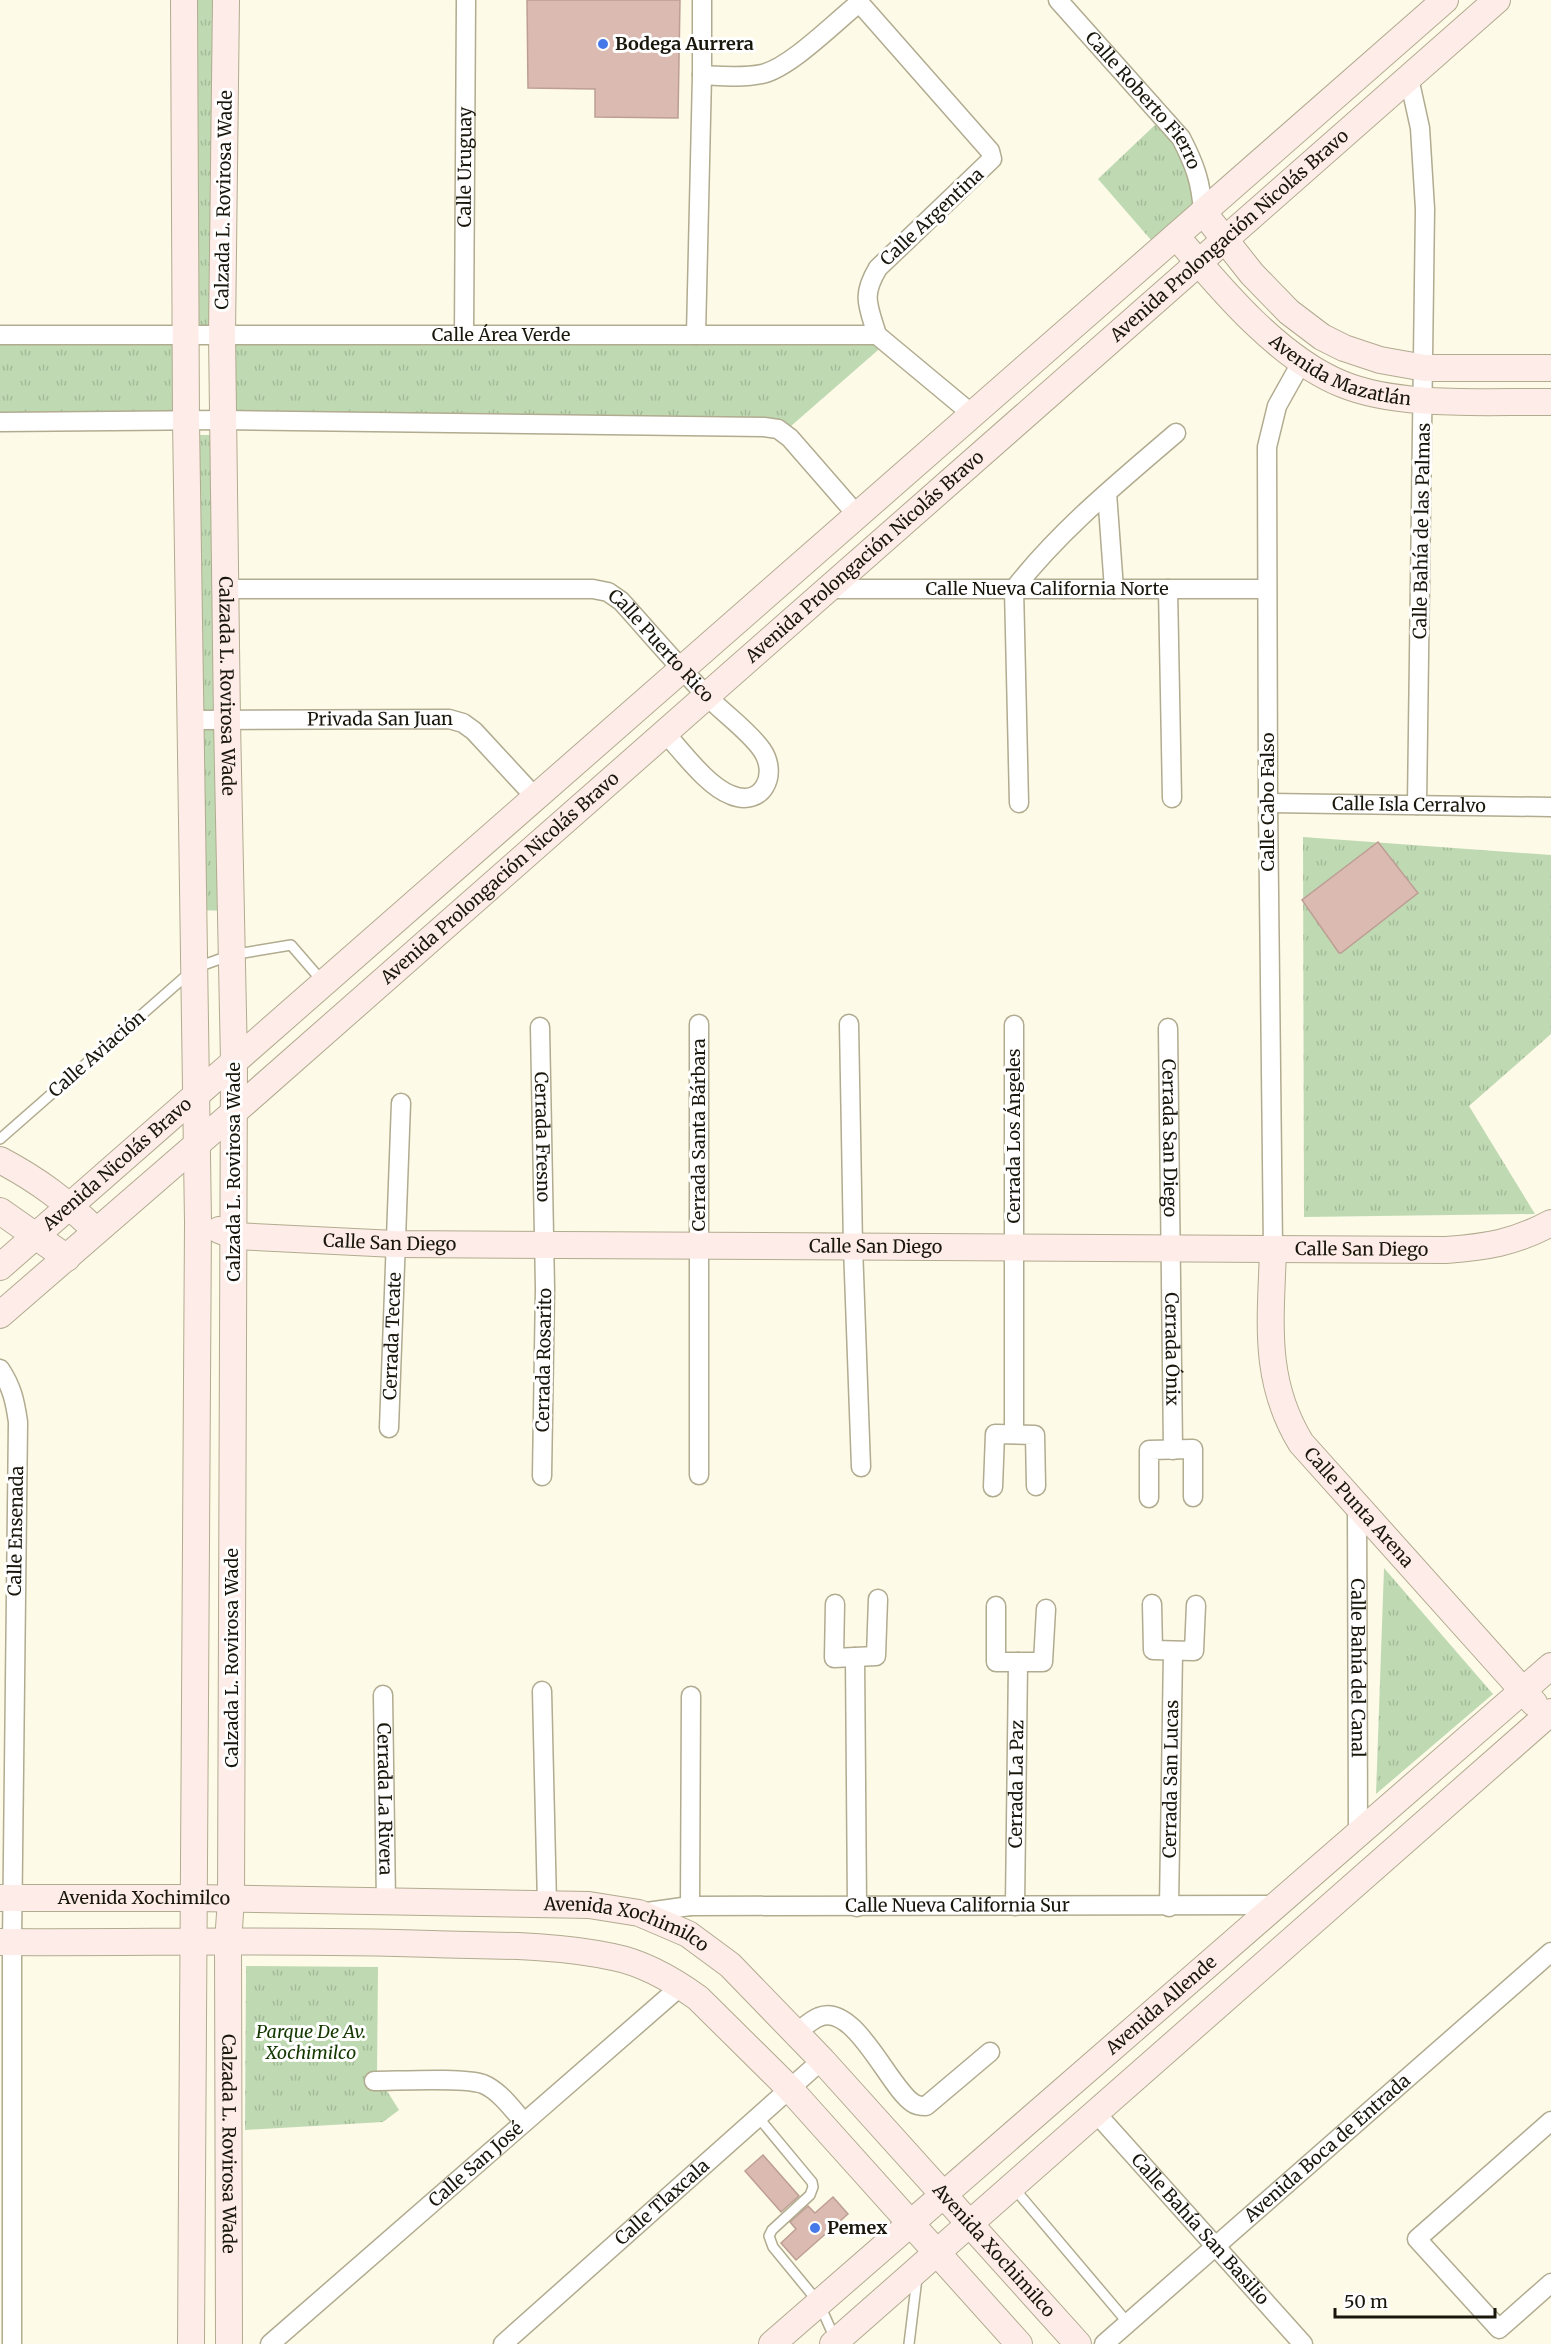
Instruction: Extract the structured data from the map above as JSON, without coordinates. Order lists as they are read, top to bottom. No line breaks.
{"streets":{"street":["Calle Roberto Fierro","Calle Uruguay","Calzada L. Rovirosa Wade","Calle Argentina","Avenida Prolongación Nicolás Bravo","Calle Área Verde","Avenida Mazatlán","Calle Bahía de las Palmas","Calle Nueva California Norte","Calle Puerto Rico","Privada San Juan","Calle Cabo Falso","Calle Isla Cerralvo","Cerrada Santa Bárbara","Cerrada Fresno","Cerrada Los Ángeles","Cerrada San Diego","Avenida Nicolás Bravo","Calle San Diego","Cerrada Tecate","Cerrada Ónix","Cerrada Rosarito","Calle Punta Arena","Calle Ensenada","Calle Bahía del Canal","Cerrada San Lucas","Cerrada La Paz","Cerrada La Rivera","Avenida Xochimilco","Calle Nueva California Sur","Avenida Allende","Avenida Boca de Entrada","Calle San José","Calle Tlaxcala","Calle Bahía San Basilio"],"lane":["Calle Aviación"]},"crossings":[["Calle Roberto Fierro","Avenida Prolongación Nicolás Bravo"],["Calle Roberto Fierro","Avenida Mazatlán"],["Calle Uruguay","Calle Área Verde"],["Calzada L. Rovirosa Wade","Avenida Prolongación Nicolás Bravo"],["Calzada L. Rovirosa Wade","Calle Área Verde"],["Calzada L. Rovirosa Wade","Calle Puerto Rico"],["Calzada L. Rovirosa Wade","Privada San Juan"],["Calzada L. Rovirosa Wade","Calle Aviación"],["Calzada L. Rovirosa Wade","Avenida Nicolás Bravo"],["Calzada L. Rovirosa Wade","Calle San Diego"],["Calzada L. Rovirosa Wade","Avenida Xochimilco"],["Calle Argentina","Calle Área Verde"],["Avenida Prolongación Nicolás Bravo","Avenida Mazatlán"],["Avenida Prolongación Nicolás Bravo","Calle Bahía de las Palmas"],["Avenida Prolongación Nicolás Bravo","Calle Nueva California Norte"],["Avenida Prolongación Nicolás Bravo","Calle Puerto Rico"],["Avenida Prolongación Nicolás Bravo","Privada San Juan"],["Avenida Prolongación Nicolás Bravo","Avenida Nicolás Bravo"],["Avenida Mazatlán","Calle Bahía de las Palmas"],["Avenida Mazatlán","Calle Cabo Falso"],["Calle Bahía de las Palmas","Calle Isla Cerralvo"],["Calle Nueva California Norte","Calle Cabo Falso"],["Calle Cabo Falso","Calle Isla Cerralvo"],["Calle Cabo Falso","Calle San Diego"],["Calle Cabo Falso","Calle Punta Arena"],["Cerrada Santa Bárbara","Calle San Diego"],["Cerrada Fresno","Calle San Diego"],["Cerrada Fresno","Cerrada Rosarito"],["Cerrada Los Ángeles","Calle San Diego"],["Cerrada San Diego","Calle San Diego"],["Cerrada San Diego","Cerrada Ónix"],["Calle San Diego","Cerrada Tecate"],["Calle San Diego","Cerrada Ónix"],["Calle San Diego","Cerrada Rosarito"],["Calle San Diego","Calle Punta Arena"],["Calle Punta Arena","Calle Bahía del Canal"],["Calle Punta Arena","Avenida Allende"],["Calle Ensenada","Avenida Xochimilco"],["Calle Bahía del Canal","Avenida Allende"],["Cerrada San Lucas","Calle Nueva California Sur"],["Cerrada La Paz","Calle Nueva California Sur"],["Cerrada La Rivera","Avenida Xochimilco"],["Avenida Xochimilco","Calle Nueva California Sur"],["Avenida Xochimilco","Avenida Allende"],["Avenida Xochimilco","Calle San José"],["Avenida Xochimilco","Calle Tlaxcala"],["Calle Nueva California Sur","Avenida Allende"],["Avenida Allende","Calle Bahía San Basilio"],["Avenida Boca de Entrada","Calle Bahía San Basilio"]],"parks":["Parque De Av. Xochimilco"],"places":["Bodega Aurrera","Pemex"],"scale_bar":"50 m"}
